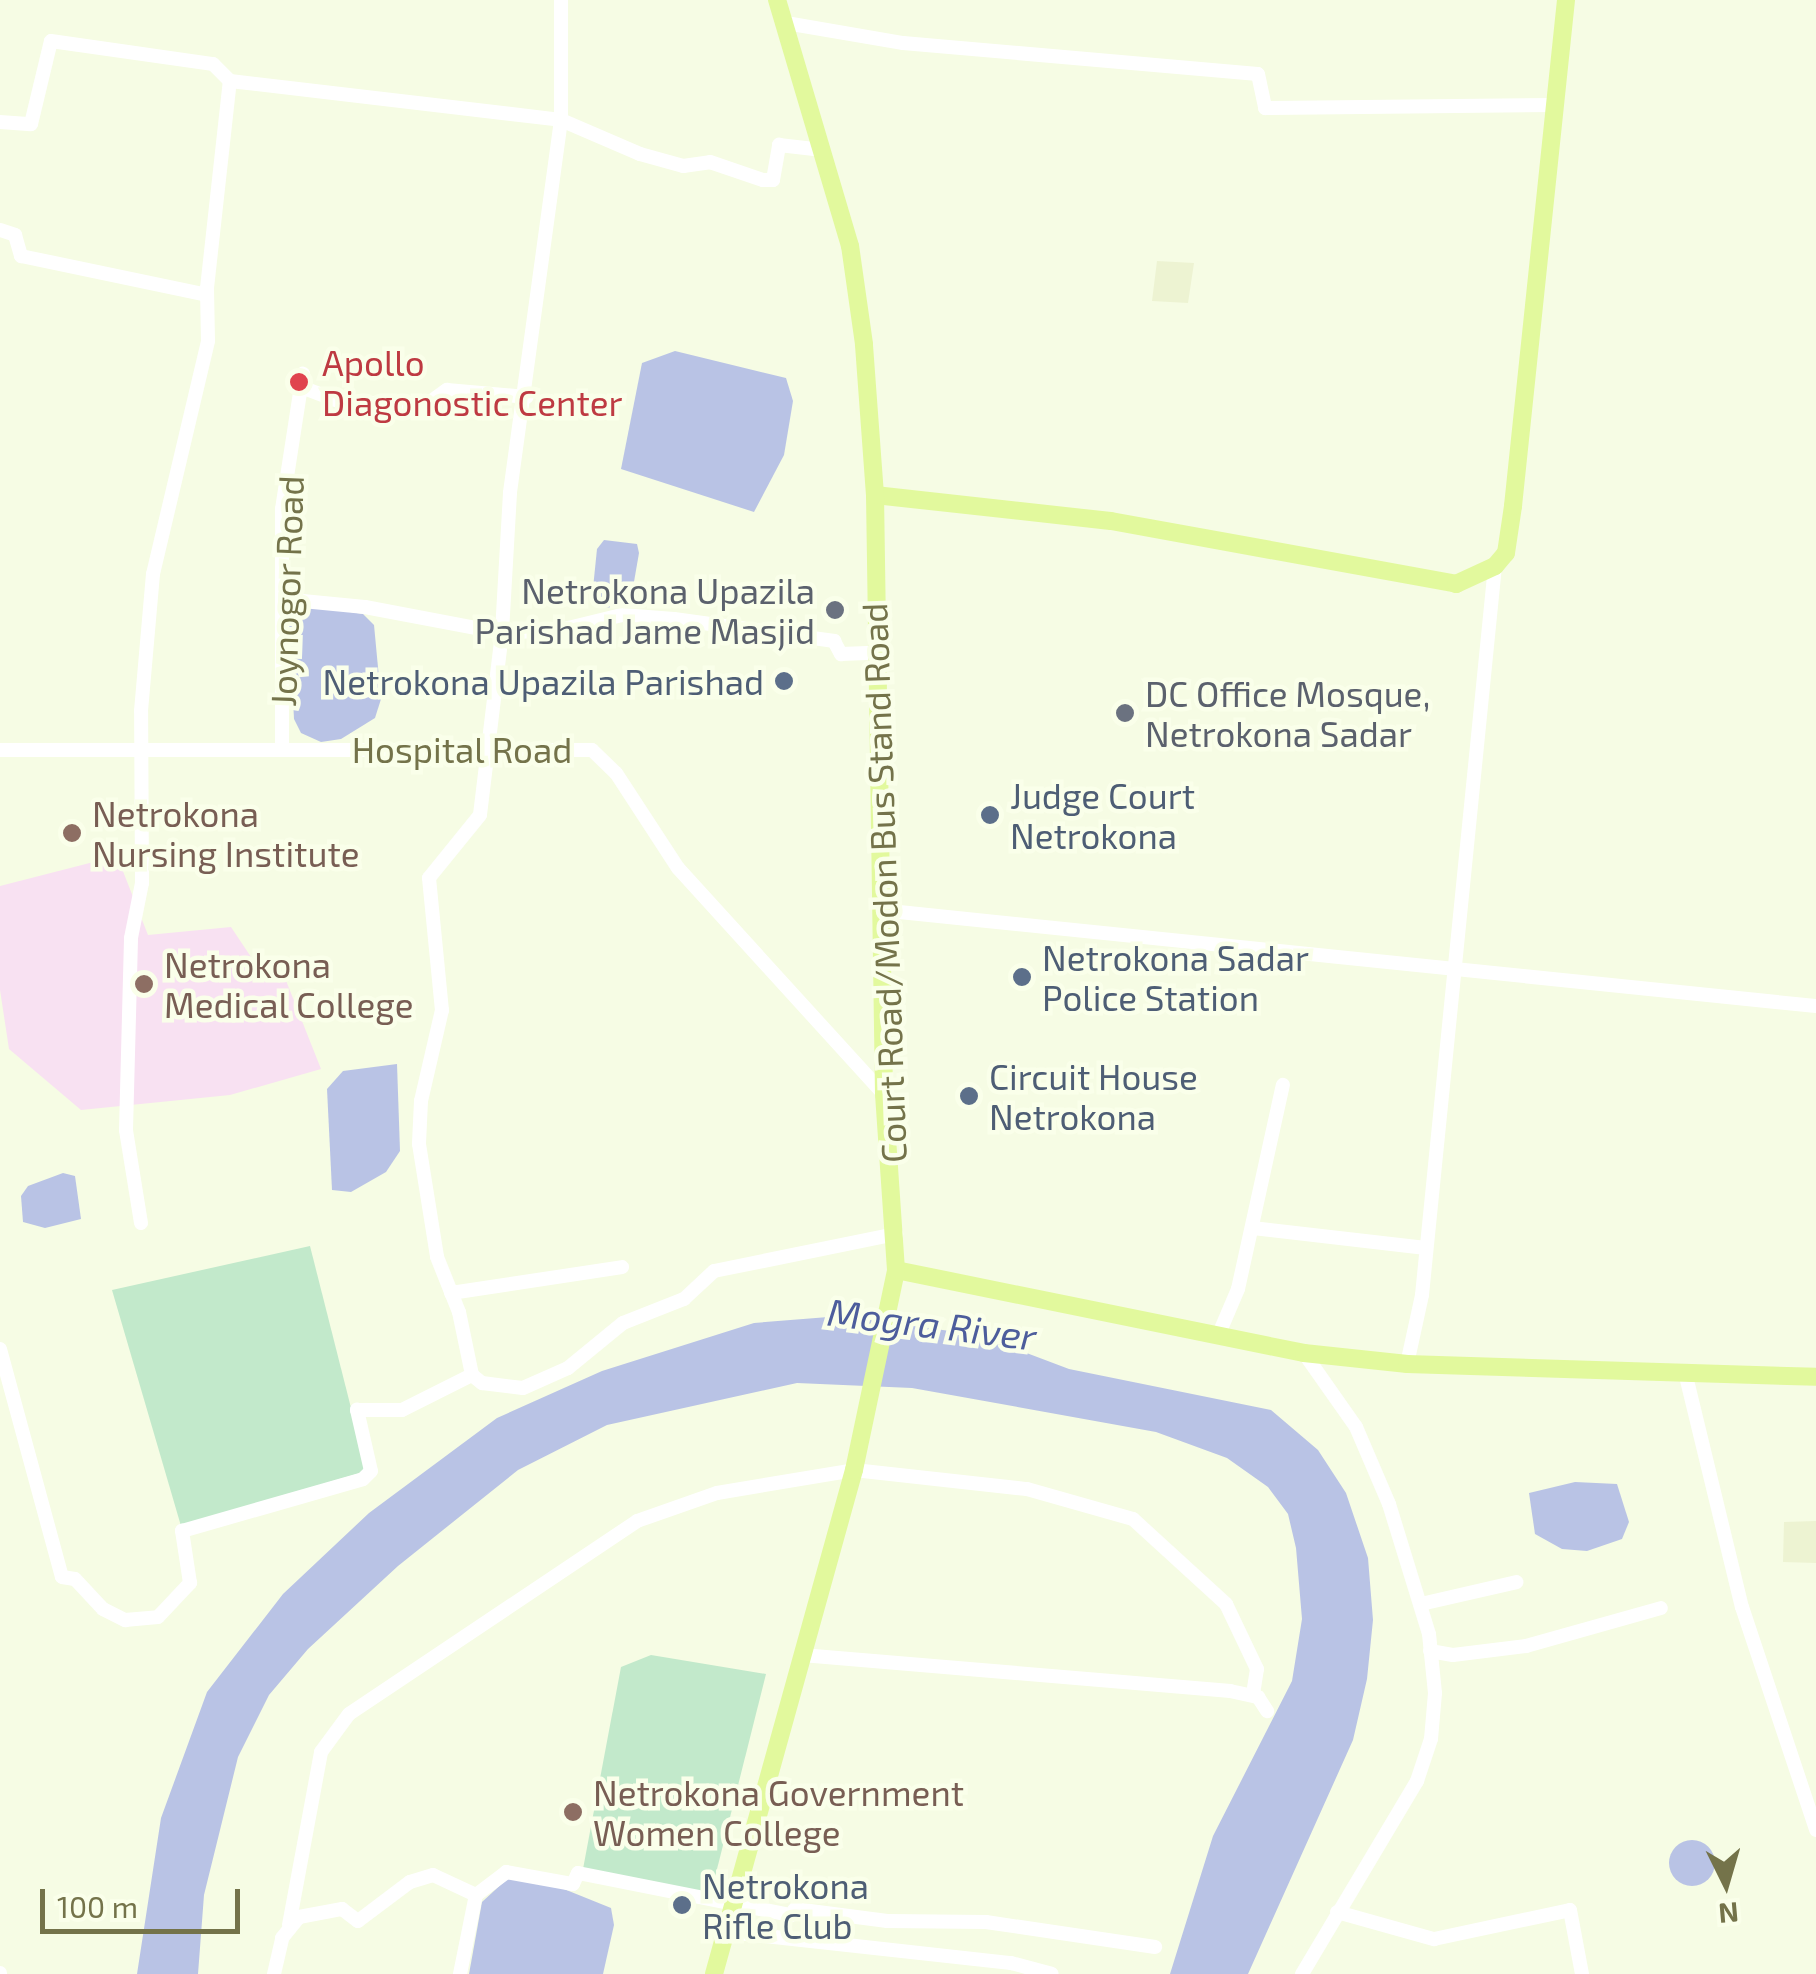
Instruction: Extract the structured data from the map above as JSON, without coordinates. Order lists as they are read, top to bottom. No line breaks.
{"streets":{"main road":["Court Road/Modon Bus Stand Road"],"street":["Joynogor Road","Hospital Road"]},"crossings":[["Joynogor Road","Hospital Road"],["Hospital Road","Court Road/Modon Bus Stand Road"]],"water":["Mogra River"],"places":["Apollo Diagonostic Center","Netrokona Upazila Parishad Jame Masjid","Netrokona Upazila Parishad","DC Office Mosque, Netrokona Sadar","Judge Court Netrokona","Netrokona Nursing Institute","Netrokona Sadar Police Station","Netrokona Medical College","Circuit House Netrokona","Netrokona Government Women College","Netrokona Rifle Club"],"scale_bar":"100 m","north":"bottom"}
